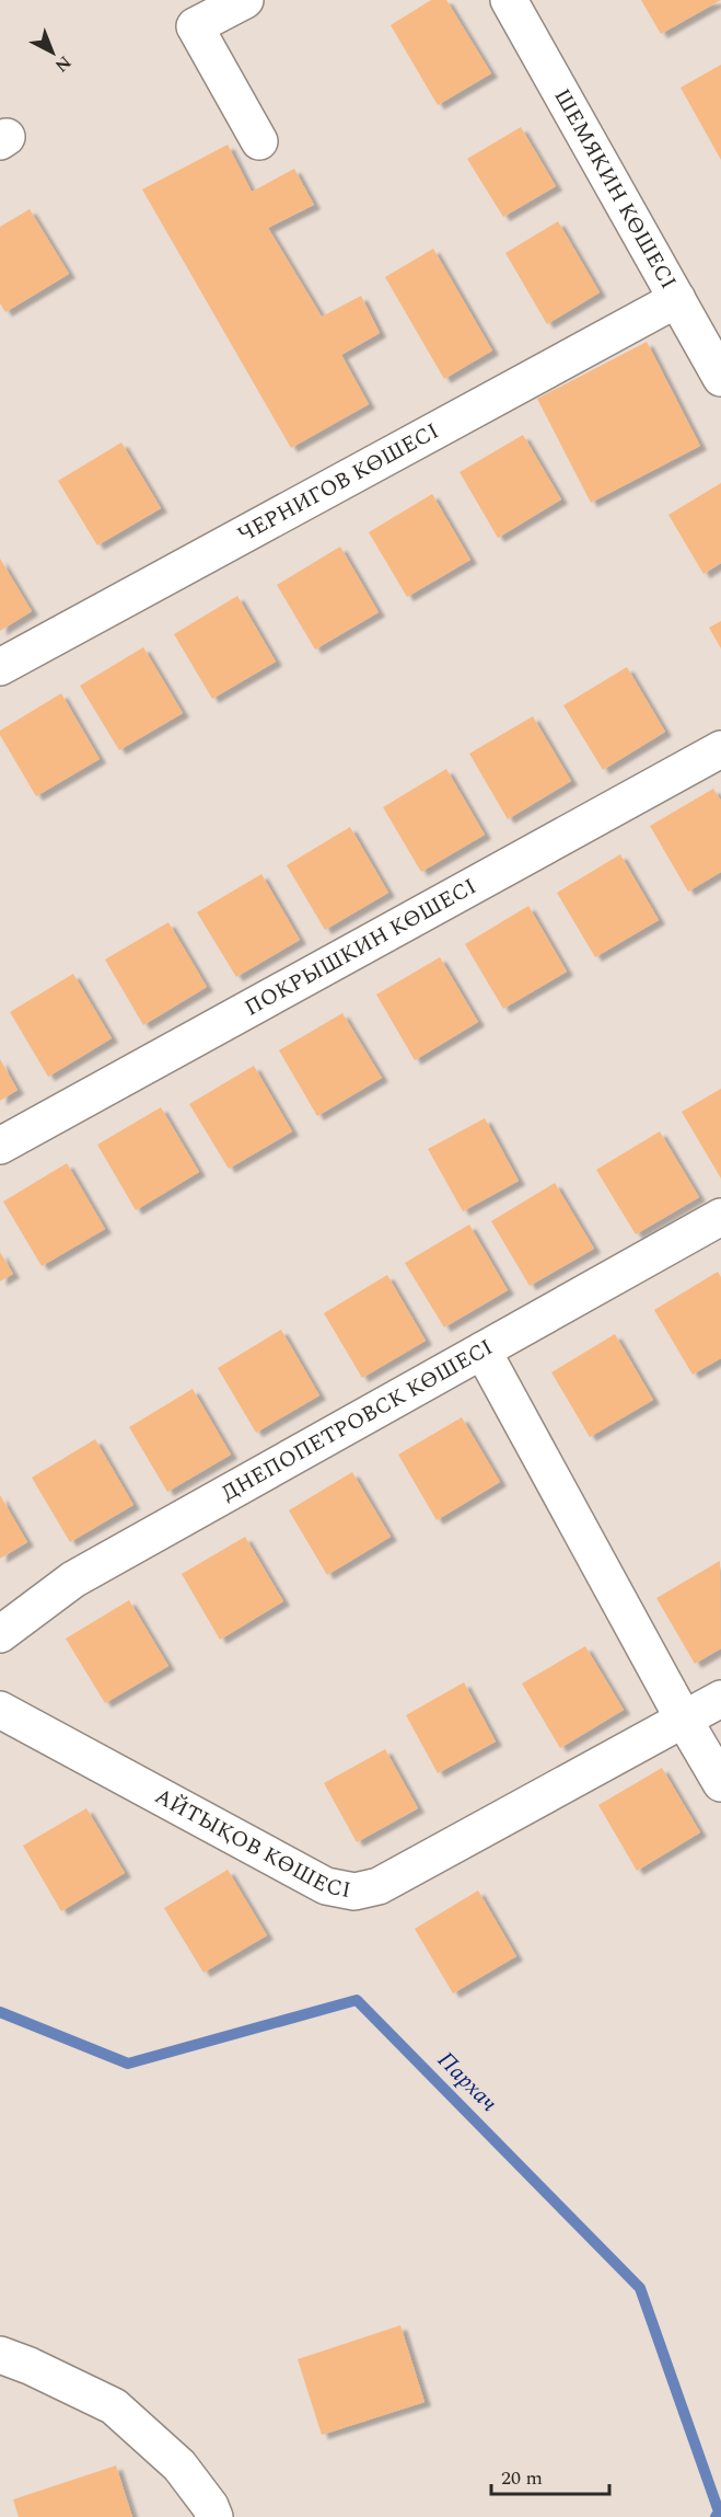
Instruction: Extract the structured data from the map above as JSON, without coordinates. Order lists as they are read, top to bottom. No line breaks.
{"streets":{"street":["ШЕМЯКИН КӨШЕСІ","ЧЕРНИГОВ КӨШЕСІ","ПОКРЫШКИН КӨШЕСІ","ДНЕПОПЕТРОВСК КӨШЕСІ","АЙТЫҚОВ КӨШЕСІ"]},"crossings":[["ШЕМЯКИН КӨШЕСІ","ЧЕРНИГОВ КӨШЕСІ"]],"water":["Пархач"],"scale_bar":"20 m","north":"bottom right"}
